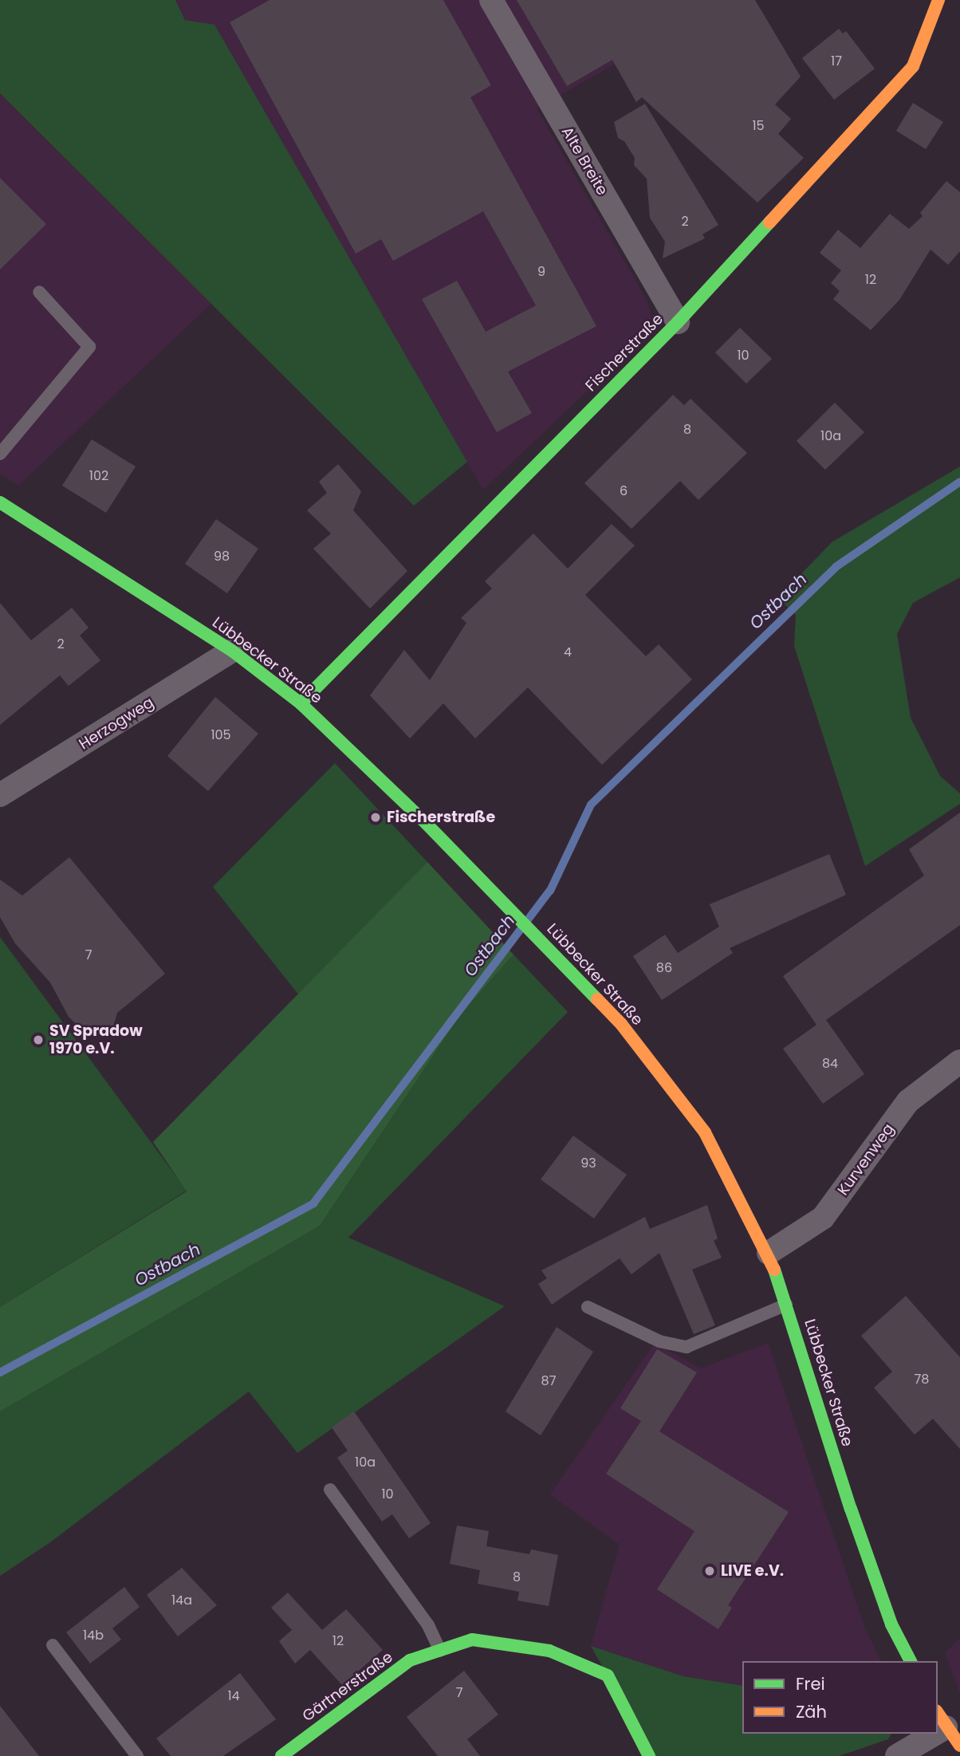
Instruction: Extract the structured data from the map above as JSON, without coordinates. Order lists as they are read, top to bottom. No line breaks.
{"streets":{"main road":["Fischerstraße","Lübbecker Straße","Gärtnerstraße"],"street":["Alte Breite","Herzogweg","Kurvenweg"]},"crossings":[["Alte Breite","Fischerstraße"],["Fischerstraße","Lübbecker Straße"],["Lübbecker Straße","Herzogweg"],["Lübbecker Straße","Kurvenweg"]],"water":["Ostbach"],"places":["Fischerstraße","SV Spradow 1970 e.V.","LIVE e.V."],"house_numbers":["17","15","2","9","12","10","8","10a","102","6","98","2","4","105","7","86","84","93","78","87","10a","10","8","14a","14b","12","7","14"],"legend":["Frei","Zäh"]}
